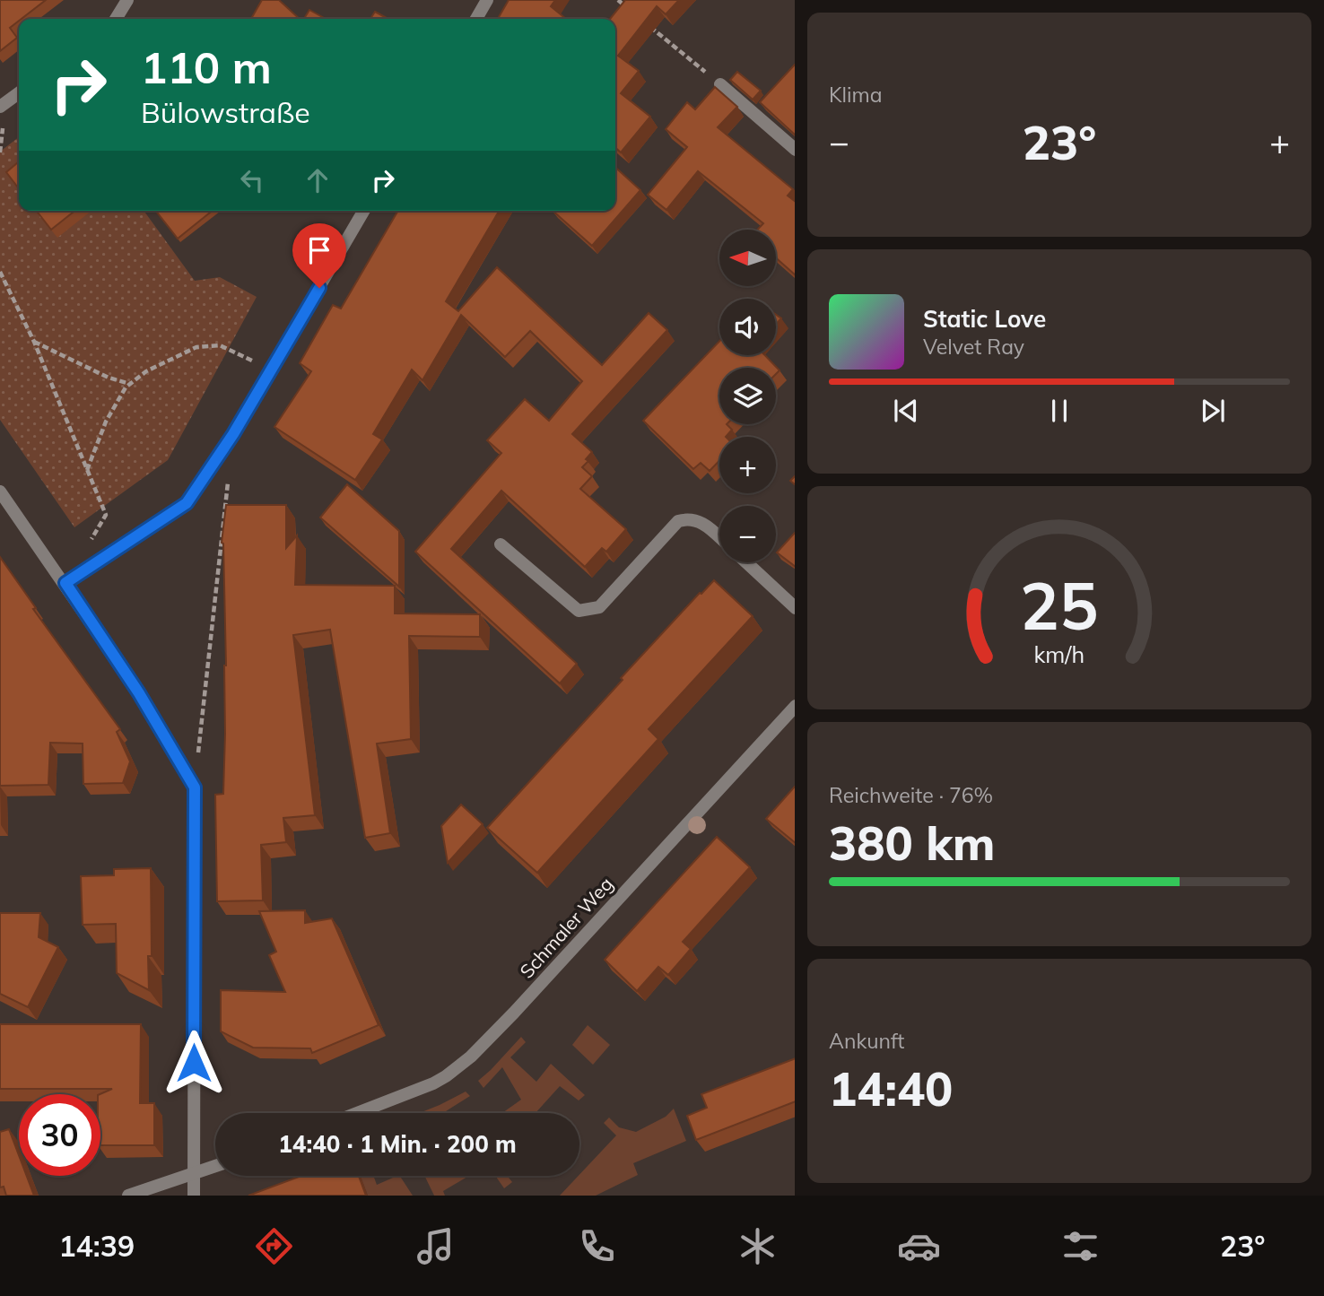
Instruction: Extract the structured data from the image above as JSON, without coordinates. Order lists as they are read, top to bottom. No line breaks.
{"streets":{"street":["Schmaler Weg"]},"north":"left","page":{"tile":["Klima",["Reichweite · 76%","380 km"],["Ankunft","14:40"]],"turn":["110 m","Bülowstraße"],"heat":["−","23°","+"],"map_buttons":["+","−"],"song":["Static Love","Velvet Ray"],"limit":"30","trip":"14:40 · 1 Min. · 200 m","tabs":["14:39","23°"],"gauge":["25","km/h"]}}
